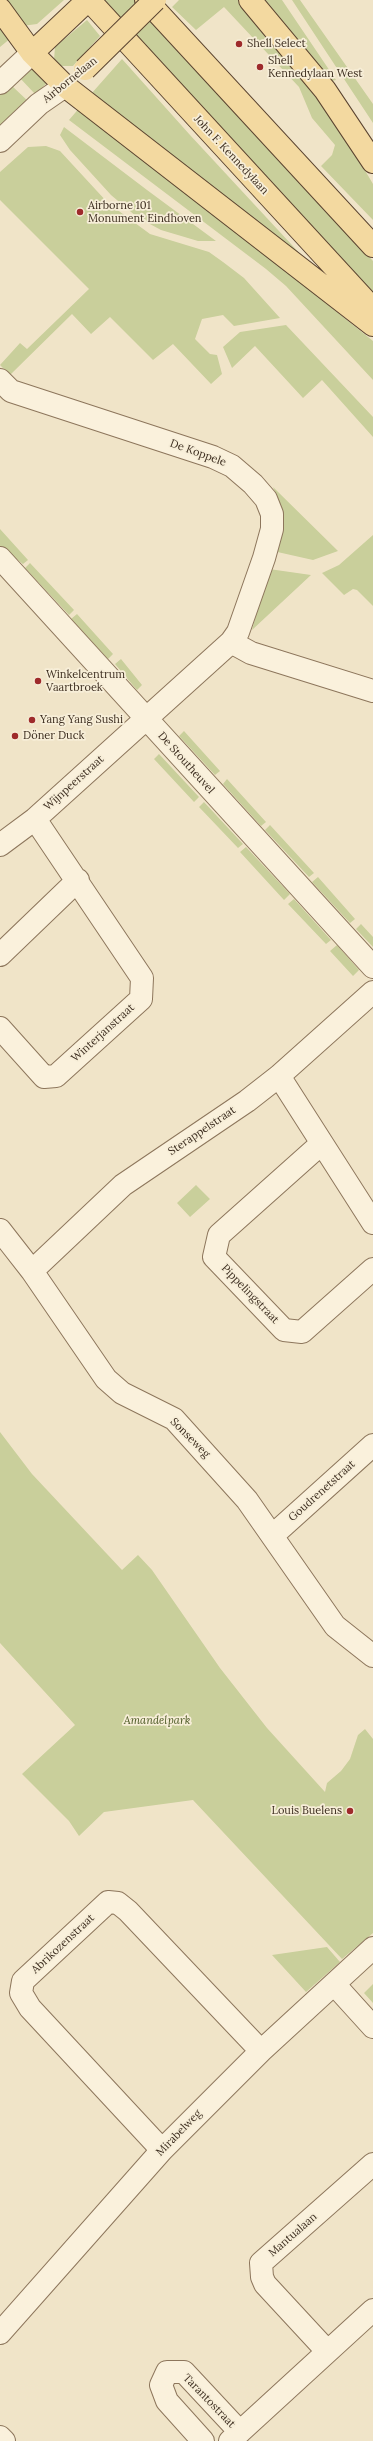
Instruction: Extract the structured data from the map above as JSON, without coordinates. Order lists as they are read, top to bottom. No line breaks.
{"streets":{"main road":["Airbornelaan","John F. Kennedylaan"],"street":["De Koppele","De Stoutheuvel","Wijnpeerstraat","Winterjanstraat","Sterappelstraat","Pippelingstraat","Sonseweg","Goudrenetstraat","Abrikozenstraat","Mirabelweg","Mantualaan","Tarantostraat"]},"crossings":[["De Koppele","De Stoutheuvel"],["De Koppele","Wijnpeerstraat"],["De Stoutheuvel","Wijnpeerstraat"],["Wijnpeerstraat","Winterjanstraat"],["Sterappelstraat","Sonseweg"],["Sonseweg","Goudrenetstraat"],["Abrikozenstraat","Mirabelweg"],["Mantualaan","Tarantostraat"]],"parks":["Amandelpark"],"places":["Shell Select","Shell Kennedylaan West","Airborne 101 Monument Eindhoven","Winkelcentrum Vaartbroek","Yang Yang Sushi","Döner Duck","Louis Buelens"]}
